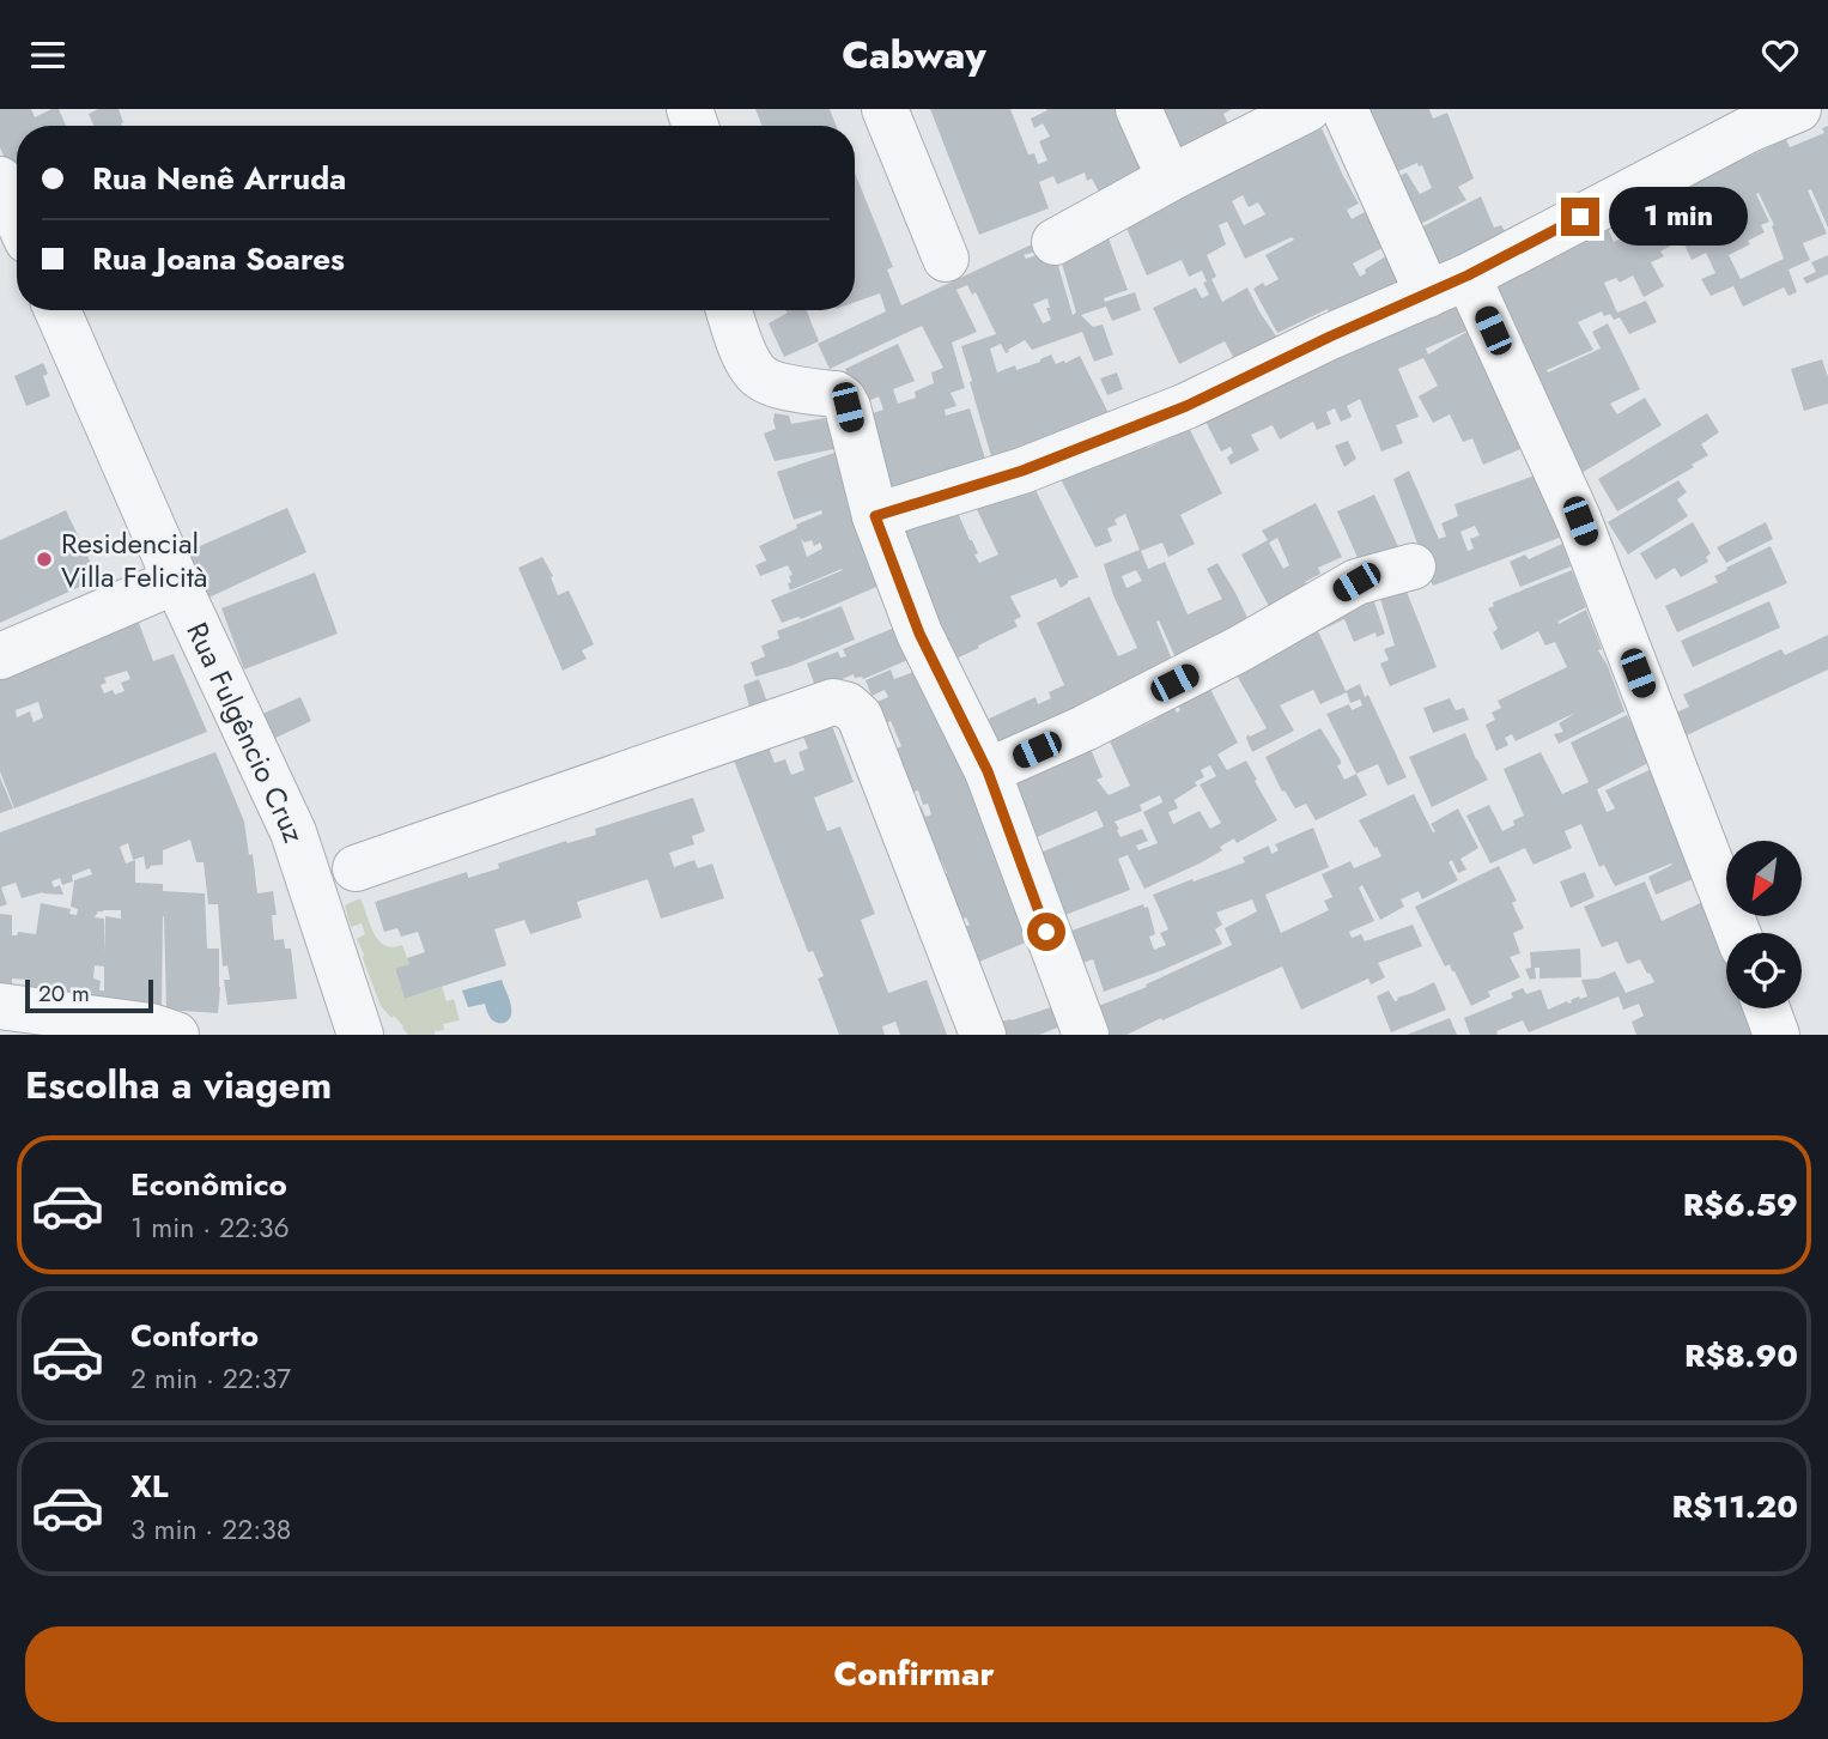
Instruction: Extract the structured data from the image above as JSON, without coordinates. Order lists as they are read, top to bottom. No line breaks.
{"streets":{"street":["Rua Fulgêncio Cruz"]},"places":["Residencial Villa Felicità"],"scale_bar":"20 m","north":"bottom left","page":{"header":"Cabway","banner":["Rua Nenê Arruda","Rua Joana Soares"],"bubble":"1 min","scale":"20 m","heading":"Escolha a viagem","list":[{"name":"Econômico","note":"1 min · 22:36","value":"R$6.59"},{"name":"Conforto","note":"2 min · 22:37","value":"R$8.90"},{"name":"XL","note":"3 min · 22:38","value":"R$11.20"}],"buttons":"Confirmar"}}
